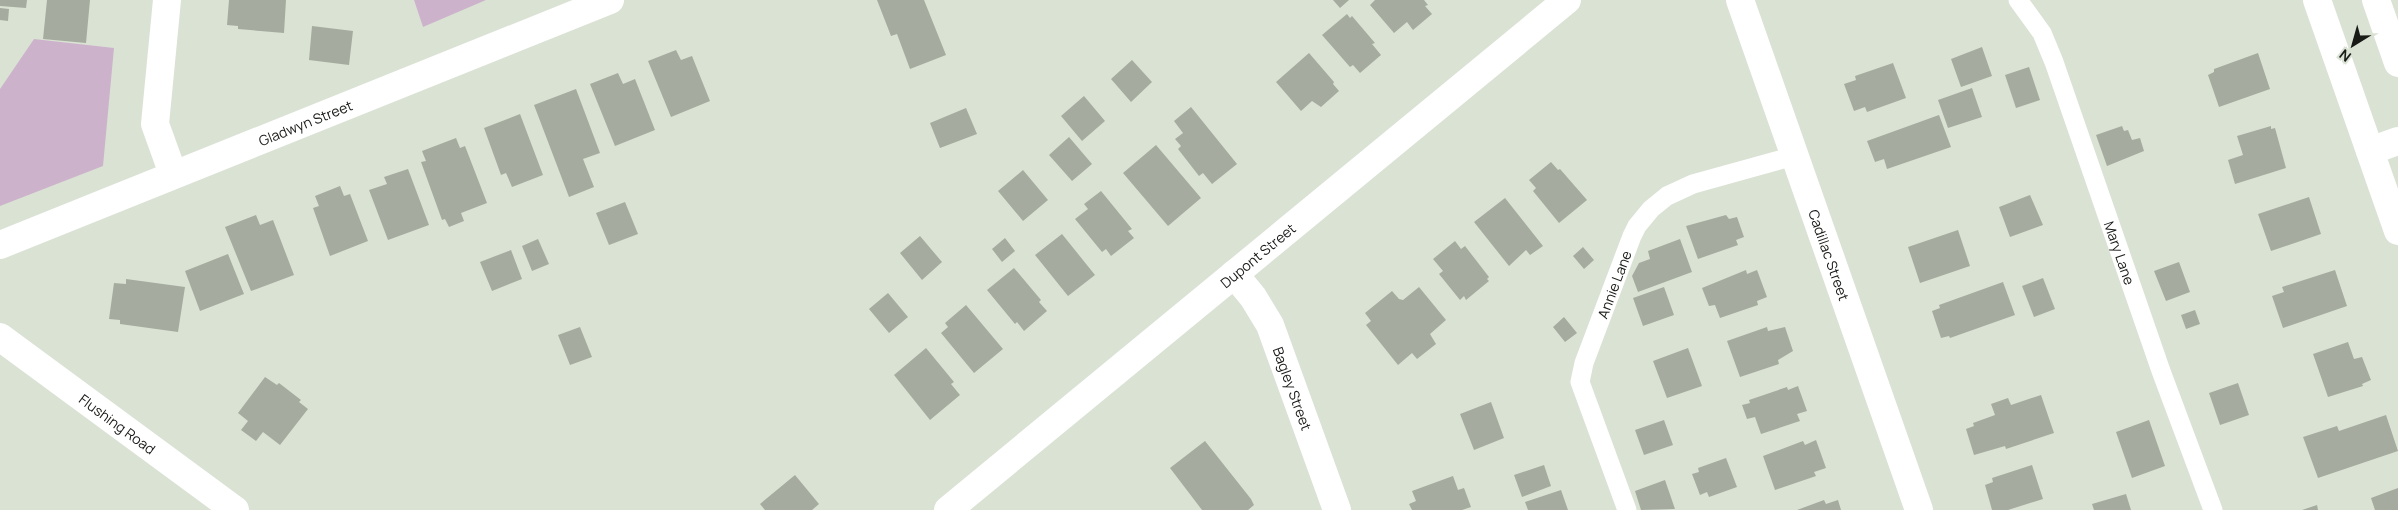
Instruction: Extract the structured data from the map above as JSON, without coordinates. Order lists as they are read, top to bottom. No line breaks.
{"streets":{"street":["Gladwyn Street","Dupont Street","Cadillac Street","Bagley Street","Flushing Road"],"lane":["Mary Lane","Annie Lane"]},"crossings":[["Dupont Street","Bagley Street"],["Cadillac Street","Annie Lane"]],"north":"bottom left"}
